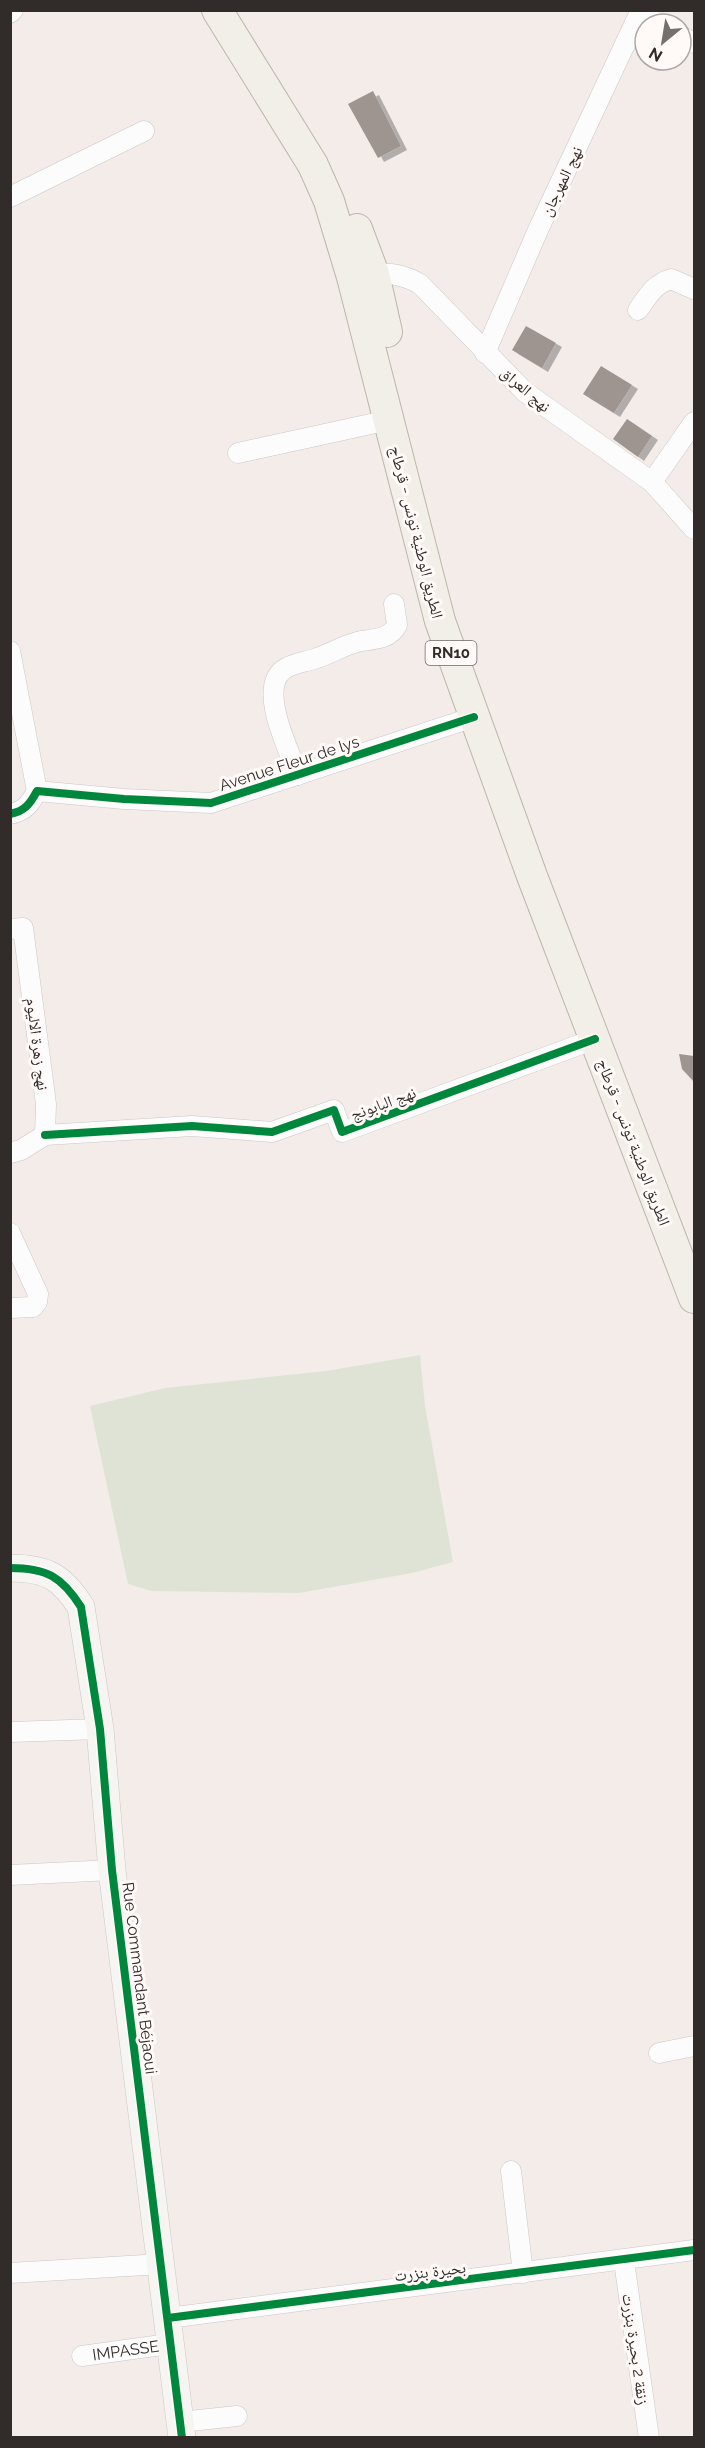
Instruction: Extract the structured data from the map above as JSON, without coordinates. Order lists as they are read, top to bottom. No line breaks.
{"streets":{"main road":["الطريق الوطنية تونس - قرطاج","RN10"],"street":["نهج المهرجان","نهج العراق","Avenue Fleur de lys","نهج زهرة الاليوم","نهج البابونج","Rue Commandant Béjaoui","بحيرة بنزرت","زنقة 2 بحيرة بنزرت","IMPASSE"]},"crossings":[["نهج المهرجان","نهج العراق"],["نهج العراق","الطريق الوطنية تونس - قرطاج"],["الطريق الوطنية تونس - قرطاج","Avenue Fleur de lys"],["الطريق الوطنية تونس - قرطاج","نهج البابونج"],["نهج زهرة الاليوم","نهج البابونج"],["Rue Commandant Béjaoui","بحيرة بنزرت"],["Rue Commandant Béjaoui","IMPASSE"],["بحيرة بنزرت","زنقة 2 بحيرة بنزرت"],["بحيرة بنزرت","IMPASSE"]],"north":"bottom left"}
